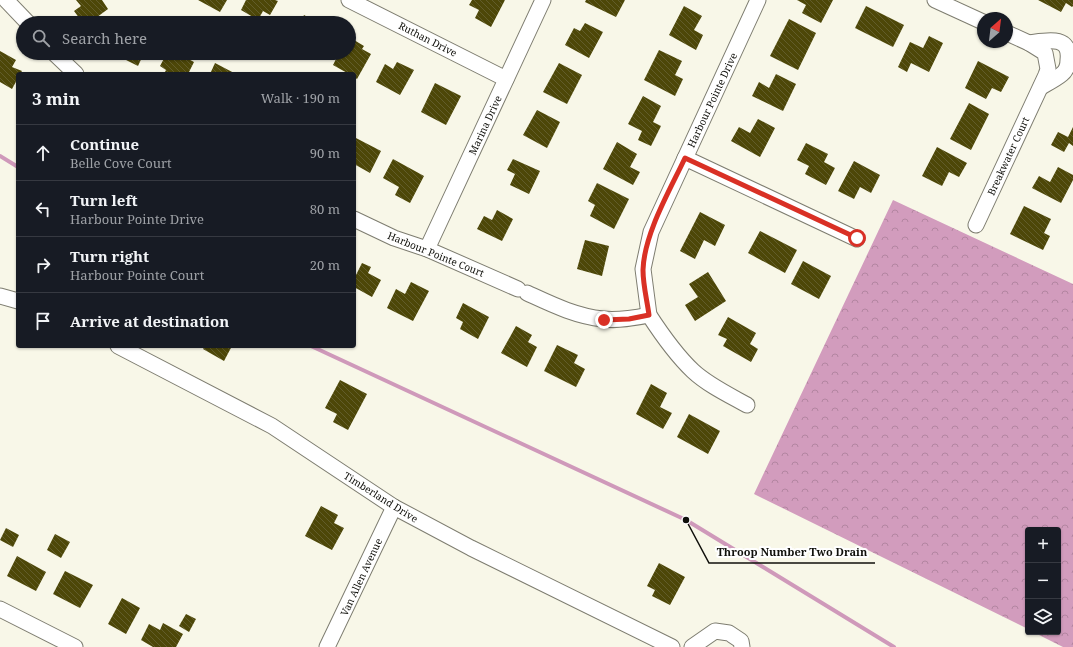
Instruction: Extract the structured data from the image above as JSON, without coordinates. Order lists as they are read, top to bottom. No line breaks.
{"streets":{"street":["Ruthan Drive","Harbour Pointe Drive","Marina Drive","Breakwater Court","Harbour Pointe Court","Timberland Drive","Van Allen Avenue"]},"crossings":[["Ruthan Drive","Marina Drive"],["Harbour Pointe Drive","Harbour Pointe Court"],["Marina Drive","Harbour Pointe Court"],["Timberland Drive","Van Allen Avenue"]],"places":["Throop Number Two Drain"],"north":"top right","page":{"search":"Search here","heading":["3 min","Walk · 190 m"],"list":[["Continue","Belle Cove Court","90 m"],["Turn left","Harbour Pointe Drive","80 m"],["Turn right","Harbour Pointe Court","20 m"],"Arrive at destination"],"map_buttons":["+","−"]}}
